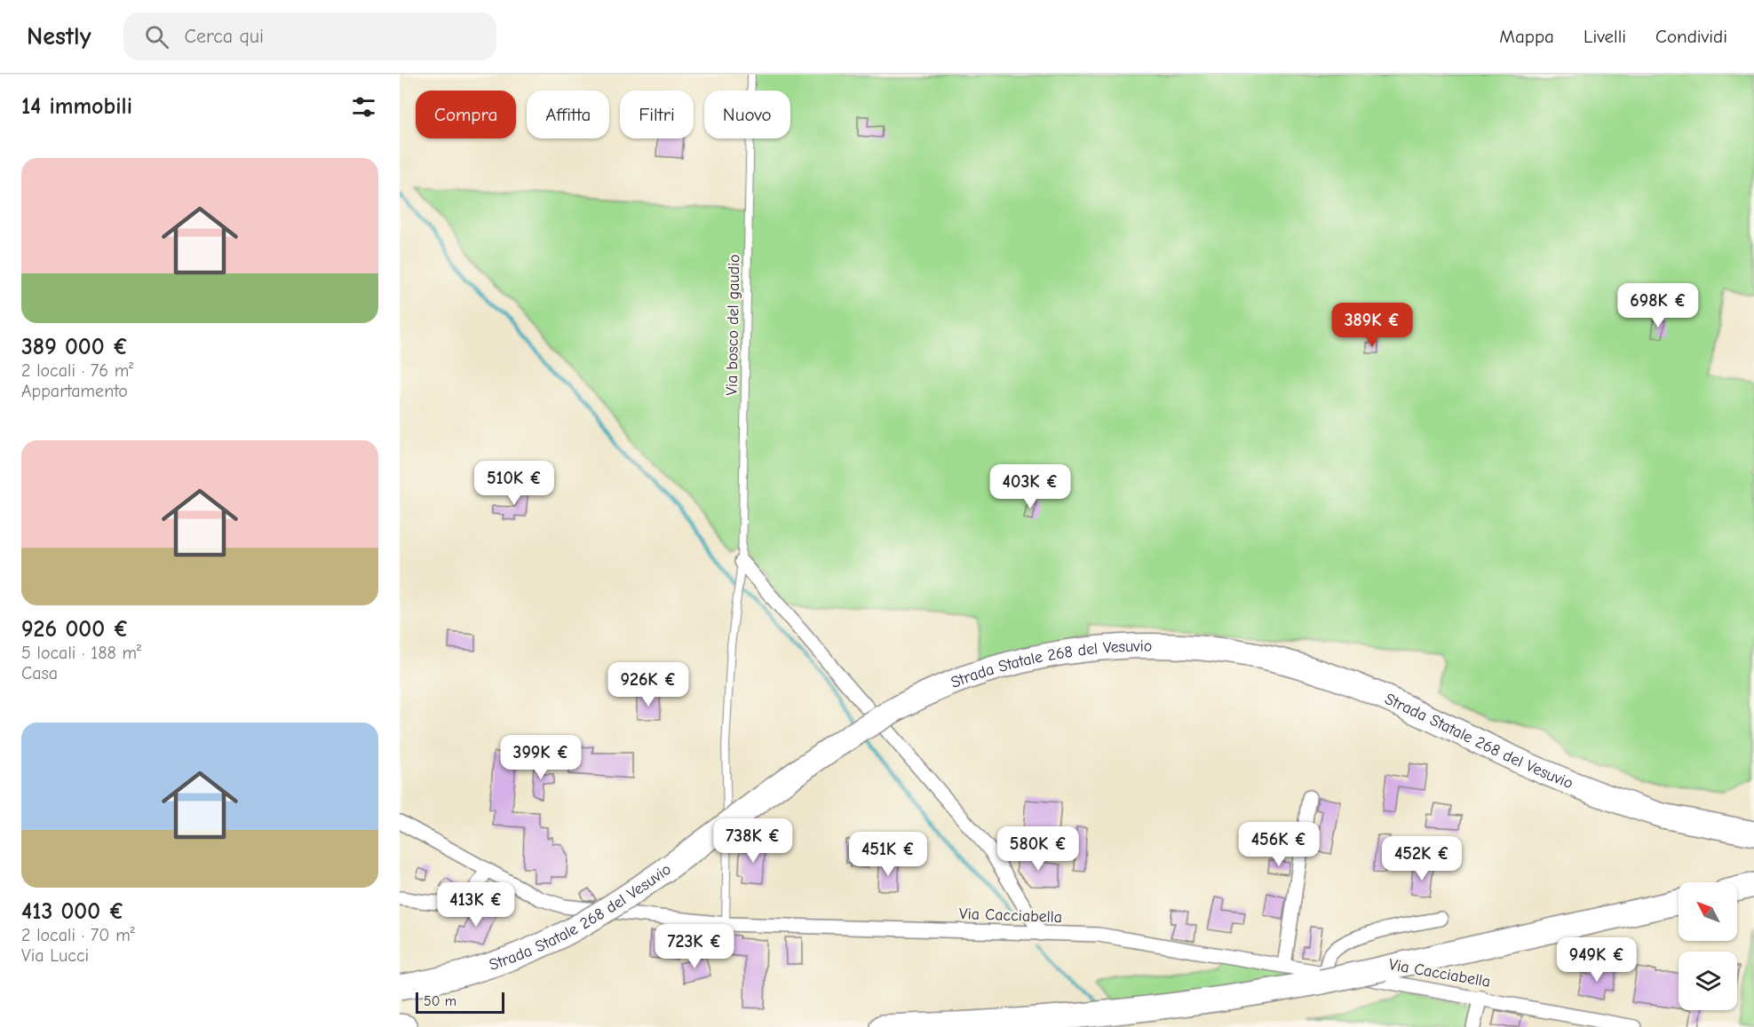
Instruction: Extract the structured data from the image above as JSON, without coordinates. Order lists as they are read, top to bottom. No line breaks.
{"streets":{"highway":["Strada Statale 268 del Vesuvio"],"street":["Via Cacciabella"],"lane":["Via bosco del gaudio"]},"crossings":[["Via bosco del gaudio","Via Cacciabella"]],"scale_bar":"50 m","north":"top left","page":{"header":"Nestly","search":"Cerca qui","nav":["Mappa","Livelli","Condividi"],"heading":"14 immobili","chip":["Compra","Affitta","Filtri","Nuovo"],"list":[{"name":"389 000 €","note":"2 locali · 76 m² · Appartamento"},{"name":"926 000 €","note":"5 locali · 188 m² · Casa"},{"name":"413 000 €","note":"2 locali · 70 m² · Via Lucci"}],"price":["698K €","389K €","510K €","403K €","926K €","399K €","738K €","456K €","580K €","451K €","452K €","413K €","723K €","949K €"],"scale":"50 m"}}
